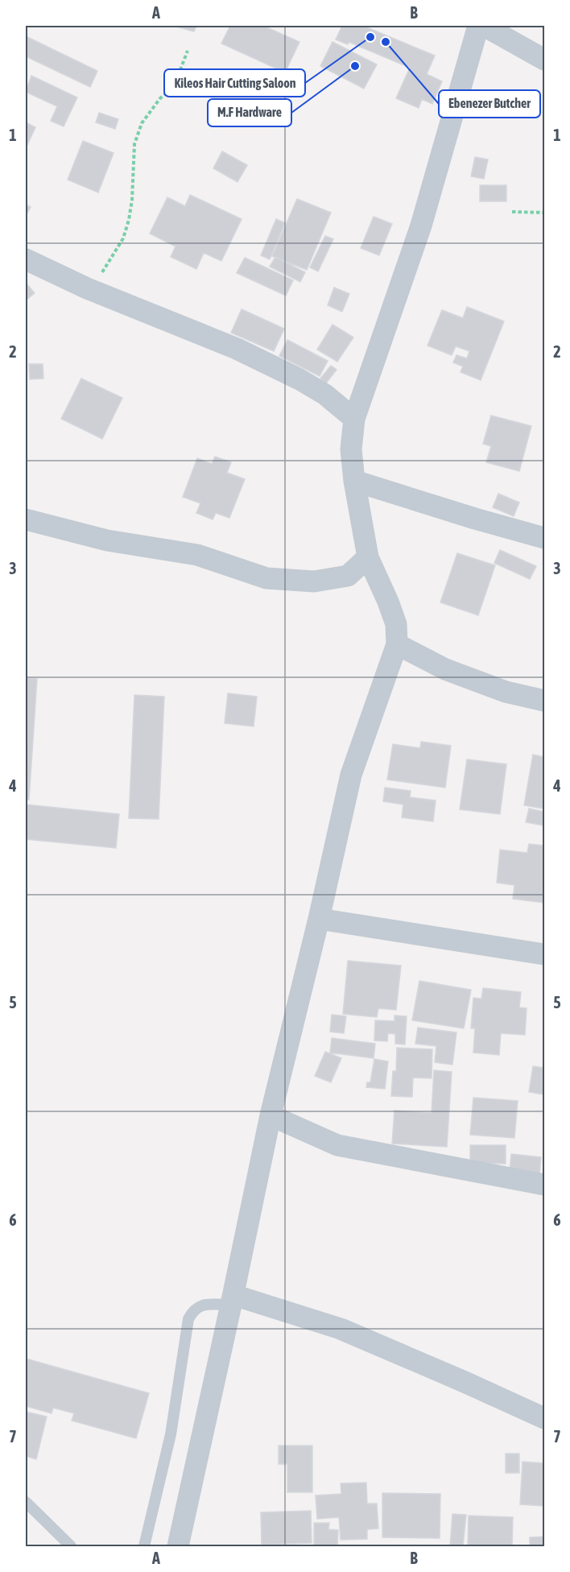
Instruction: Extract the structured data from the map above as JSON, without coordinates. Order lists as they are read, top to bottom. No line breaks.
{"places":["Kileos Hair Cutting Saloon","Ebenezer Butcher","M.F Hardware"],"grid":{"columns":["A","B"],"rows":["1","2","3","4","5","6","7"]}}
